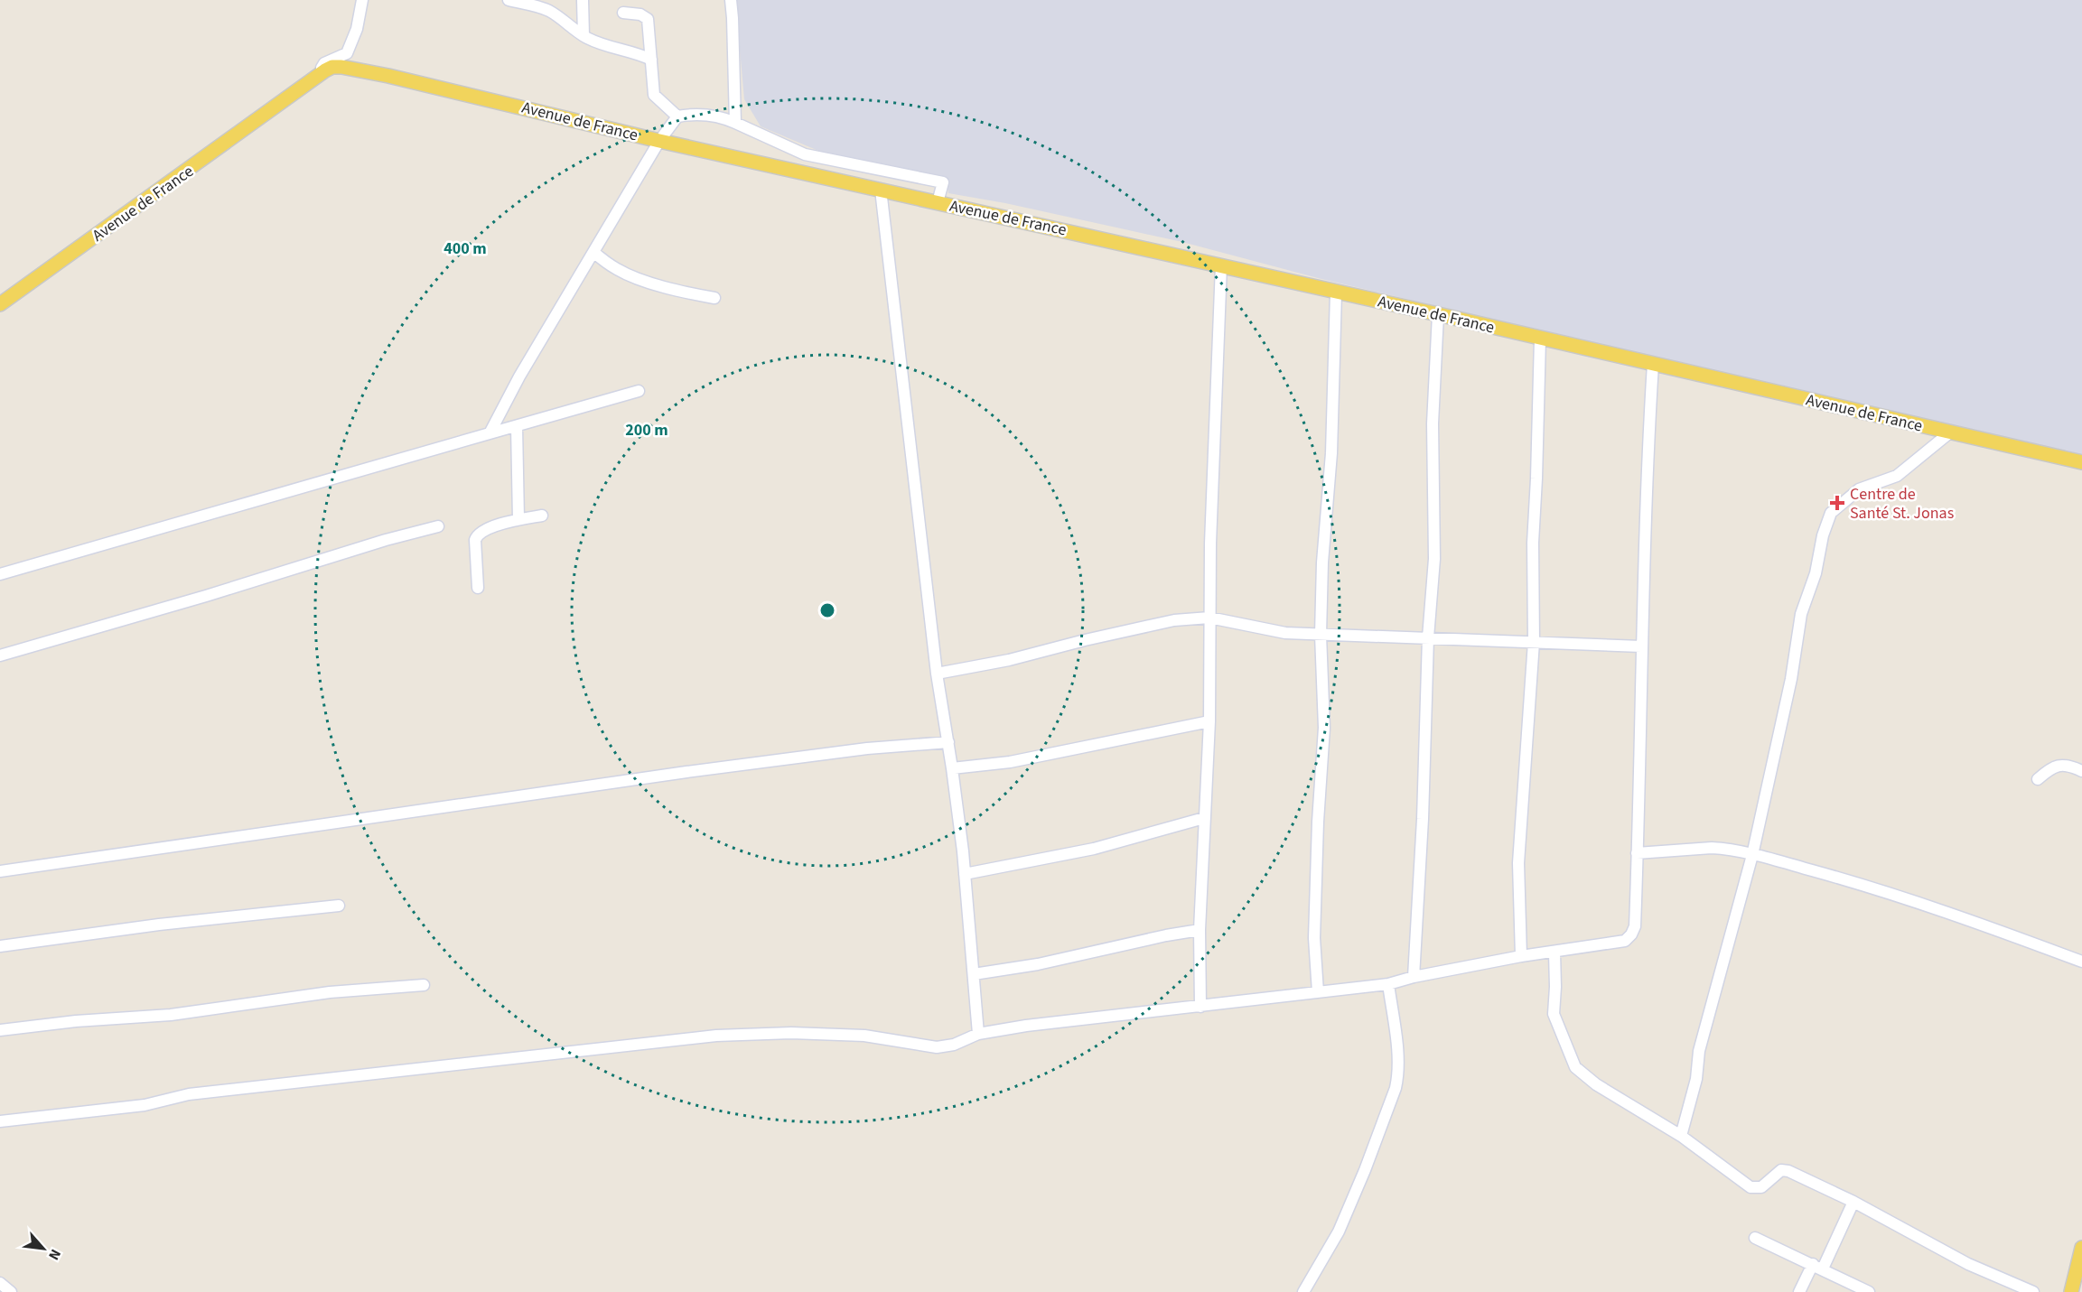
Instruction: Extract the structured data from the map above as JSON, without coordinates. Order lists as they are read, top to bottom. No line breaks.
{"streets":{"main road":["Avenue de France"]},"places":{"health":["Centre de Santé St. Jonas"]},"north":"bottom right","rings":["400 m","200 m"]}
